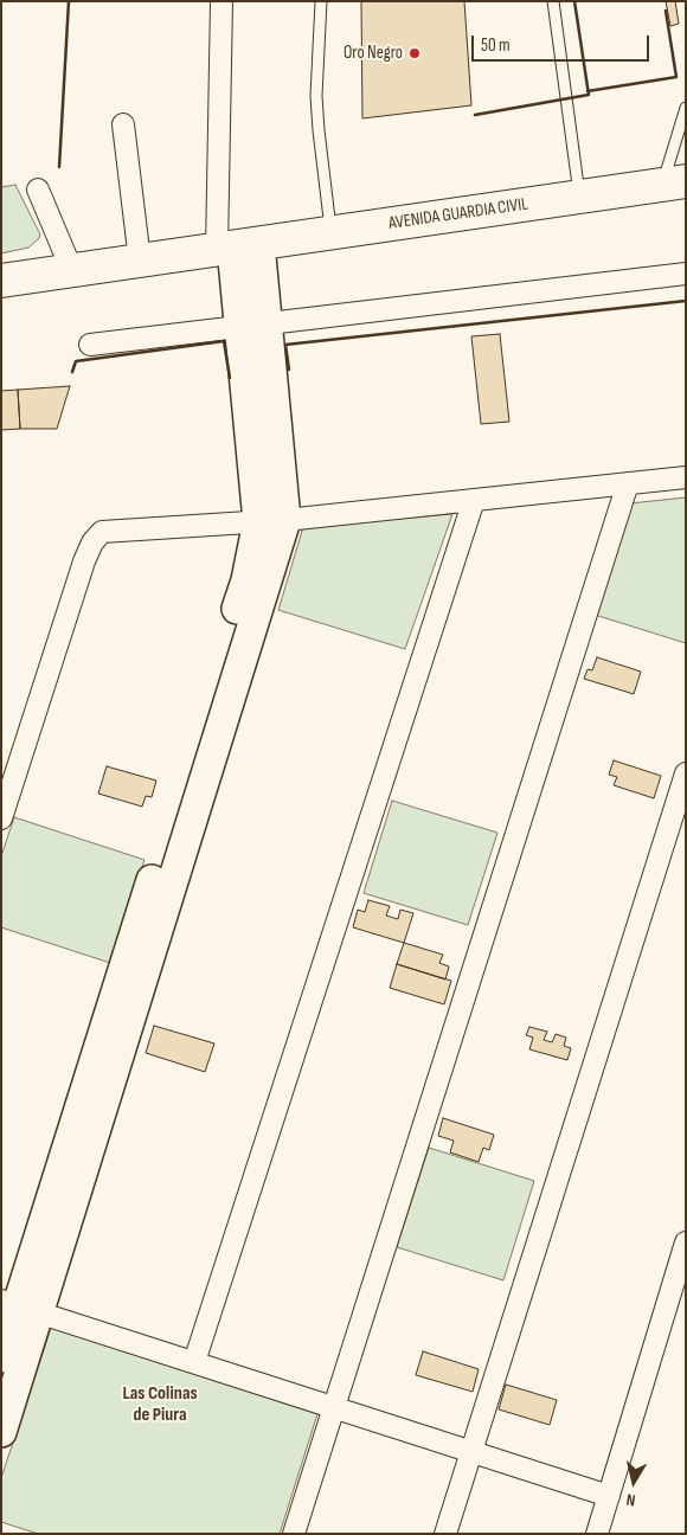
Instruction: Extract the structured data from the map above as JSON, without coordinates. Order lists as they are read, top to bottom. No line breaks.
{"streets":{"highway":["AVENIDA GUARDIA CIVIL"]},"districts":["Las Colinas de Piura"],"places":["Oro Negro"],"scale_bar":"50 m","north":"bottom"}
